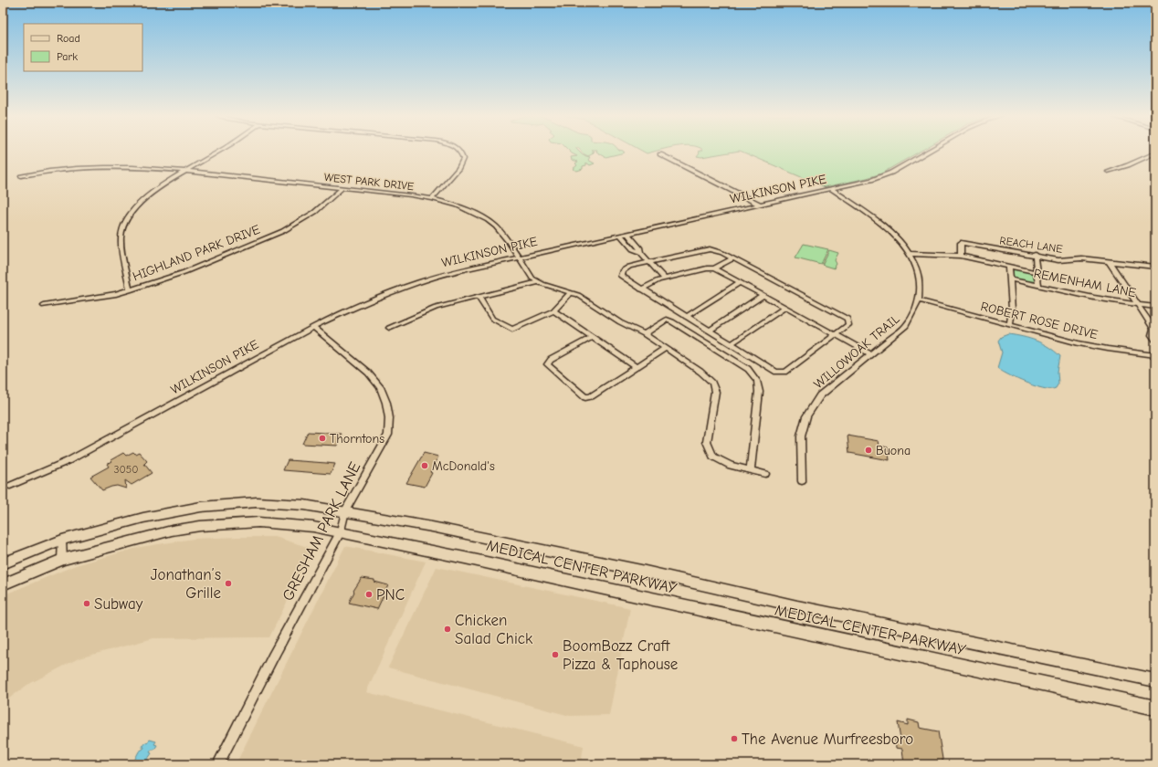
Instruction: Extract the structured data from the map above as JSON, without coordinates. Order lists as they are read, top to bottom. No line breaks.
{"streets":{"main road":["MEDICAL CENTER PARKWAY"],"street":["WEST PARK DRIVE","WILKINSON PIKE","REACH LANE","HIGHLAND PARK DRIVE","REMENHAM LANE","ROBERT ROSE DRIVE","WILLOWOAK TRAIL","GRESHAM PARK LANE"]},"crossings":[["WEST PARK DRIVE","WILKINSON PIKE"],["WEST PARK DRIVE","HIGHLAND PARK DRIVE"],["WILKINSON PIKE","WILLOWOAK TRAIL"],["WILKINSON PIKE","GRESHAM PARK LANE"],["ROBERT ROSE DRIVE","WILLOWOAK TRAIL"],["GRESHAM PARK LANE","MEDICAL CENTER PARKWAY"]],"places":["Thorntons","Buona","McDonald's","Jonathan’s Grille","PNC","Subway","Chicken Salad Chick","BoomBozz Craft Pizza & Taphouse","The Avenue Murfreesboro"],"house_numbers":["3050"],"legend":["Road","Park"]}
